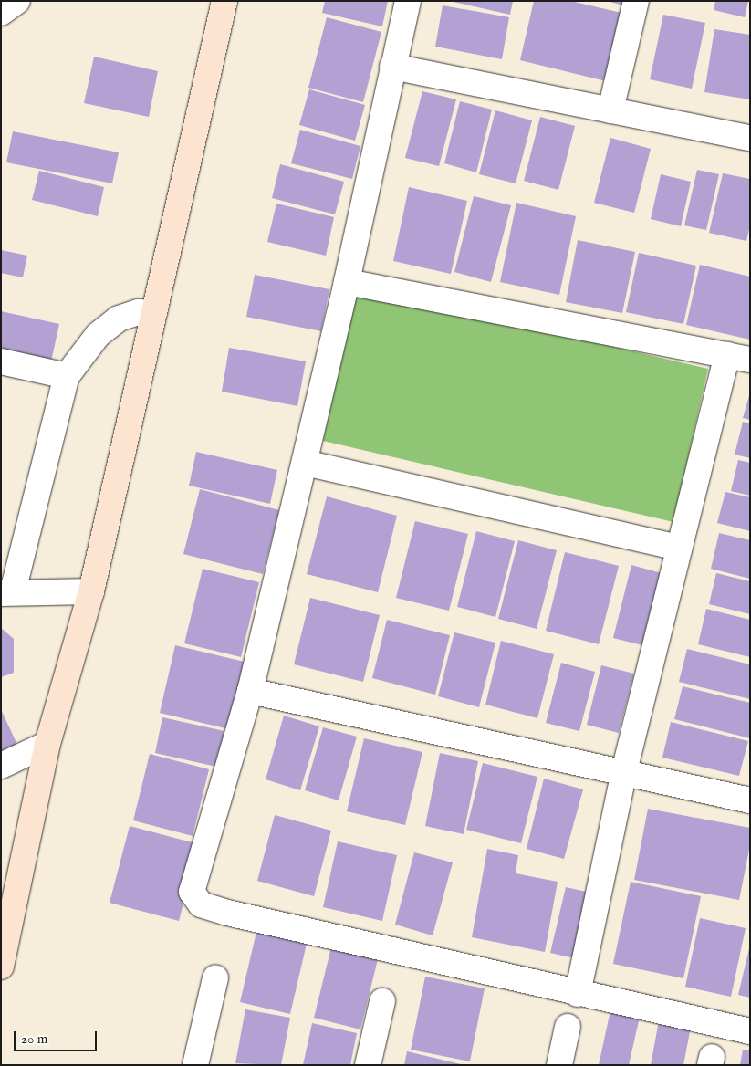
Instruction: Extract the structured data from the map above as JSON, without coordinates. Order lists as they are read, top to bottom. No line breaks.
{"scale_bar":"20 m"}
